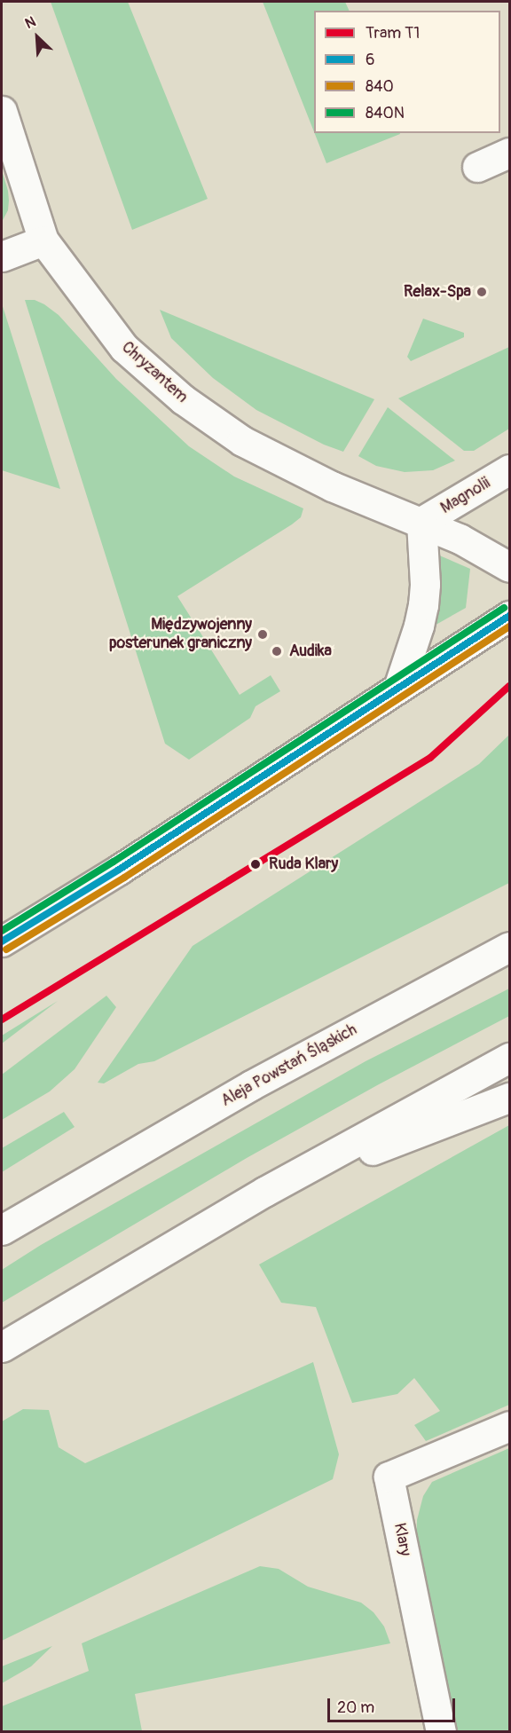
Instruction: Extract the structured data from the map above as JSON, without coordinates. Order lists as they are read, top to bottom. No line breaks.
{"streets":{"street":["Chryzantem","Magnolii","Aleja Powstań Śląskich","Klary"]},"crossings":[["Chryzantem","Magnolii"]],"places":["Relax-Spa","Międzywojenny posterunek graniczny","Audika","Ruda Klary"],"lines":["transit line 840N","transit line 6","transit line 840","tram line T1"],"legend":["Tram T1","6","840","840N"],"scale_bar":"20 m","north":"top left"}
